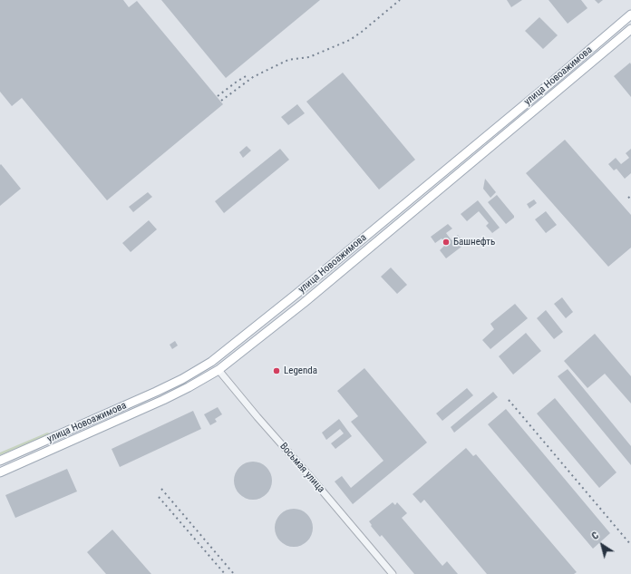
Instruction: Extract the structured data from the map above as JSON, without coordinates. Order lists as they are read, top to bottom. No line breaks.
{"streets":{"main road":["улица Новоажимова","Восьмая улица"]},"crossings":[["улица Новоажимова","Восьмая улица"]],"places":["Башнефть","Legenda"],"north":"top left"}
